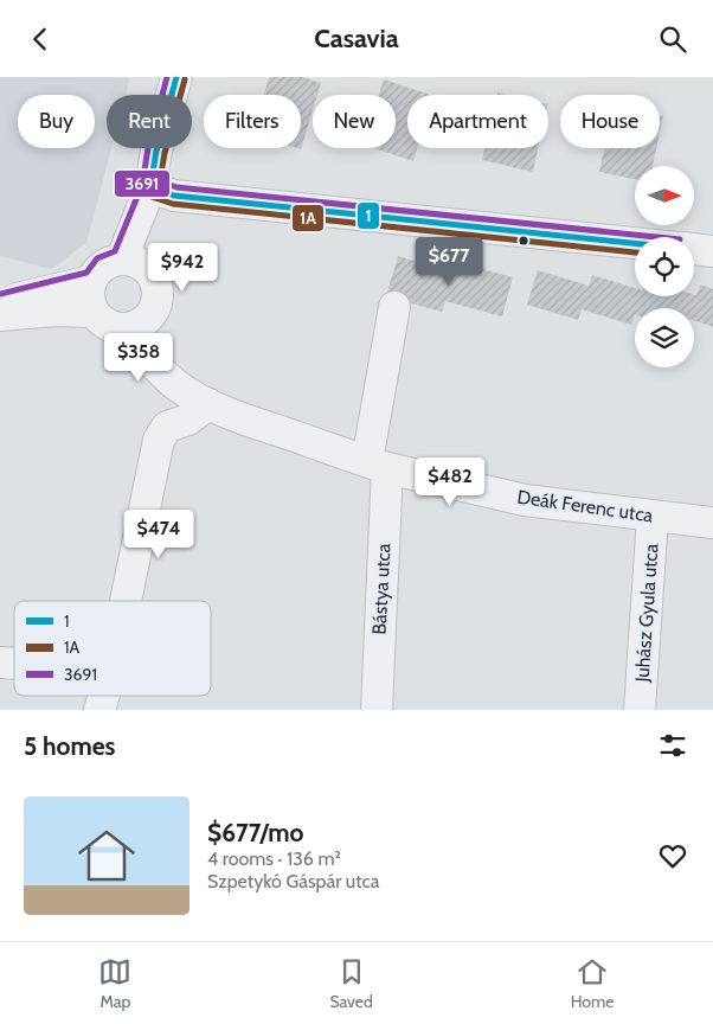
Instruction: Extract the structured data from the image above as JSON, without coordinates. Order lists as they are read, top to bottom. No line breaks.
{"streets":{"street":["Deák Ferenc utca","Bástya utca","Juhász Gyula utca"]},"crossings":[["Deák Ferenc utca","Bástya utca"],["Deák Ferenc utca","Juhász Gyula utca"]],"lines":["transit line 1","transit line 3691","transit line 1A"],"legend":["1","1A","3691"],"north":"right","page":{"header":"Casavia","chip":["Buy","Rent","Filters","New","Apartment","House"],"price":["$677","$942","$358","$482","$474"],"heading":"5 homes","list":[{"name":"$677/mo","note":"4 rooms · 136 m² · Szpetykó Gáspár utca"}],"tabs":["Map","Saved","Home"]}}
